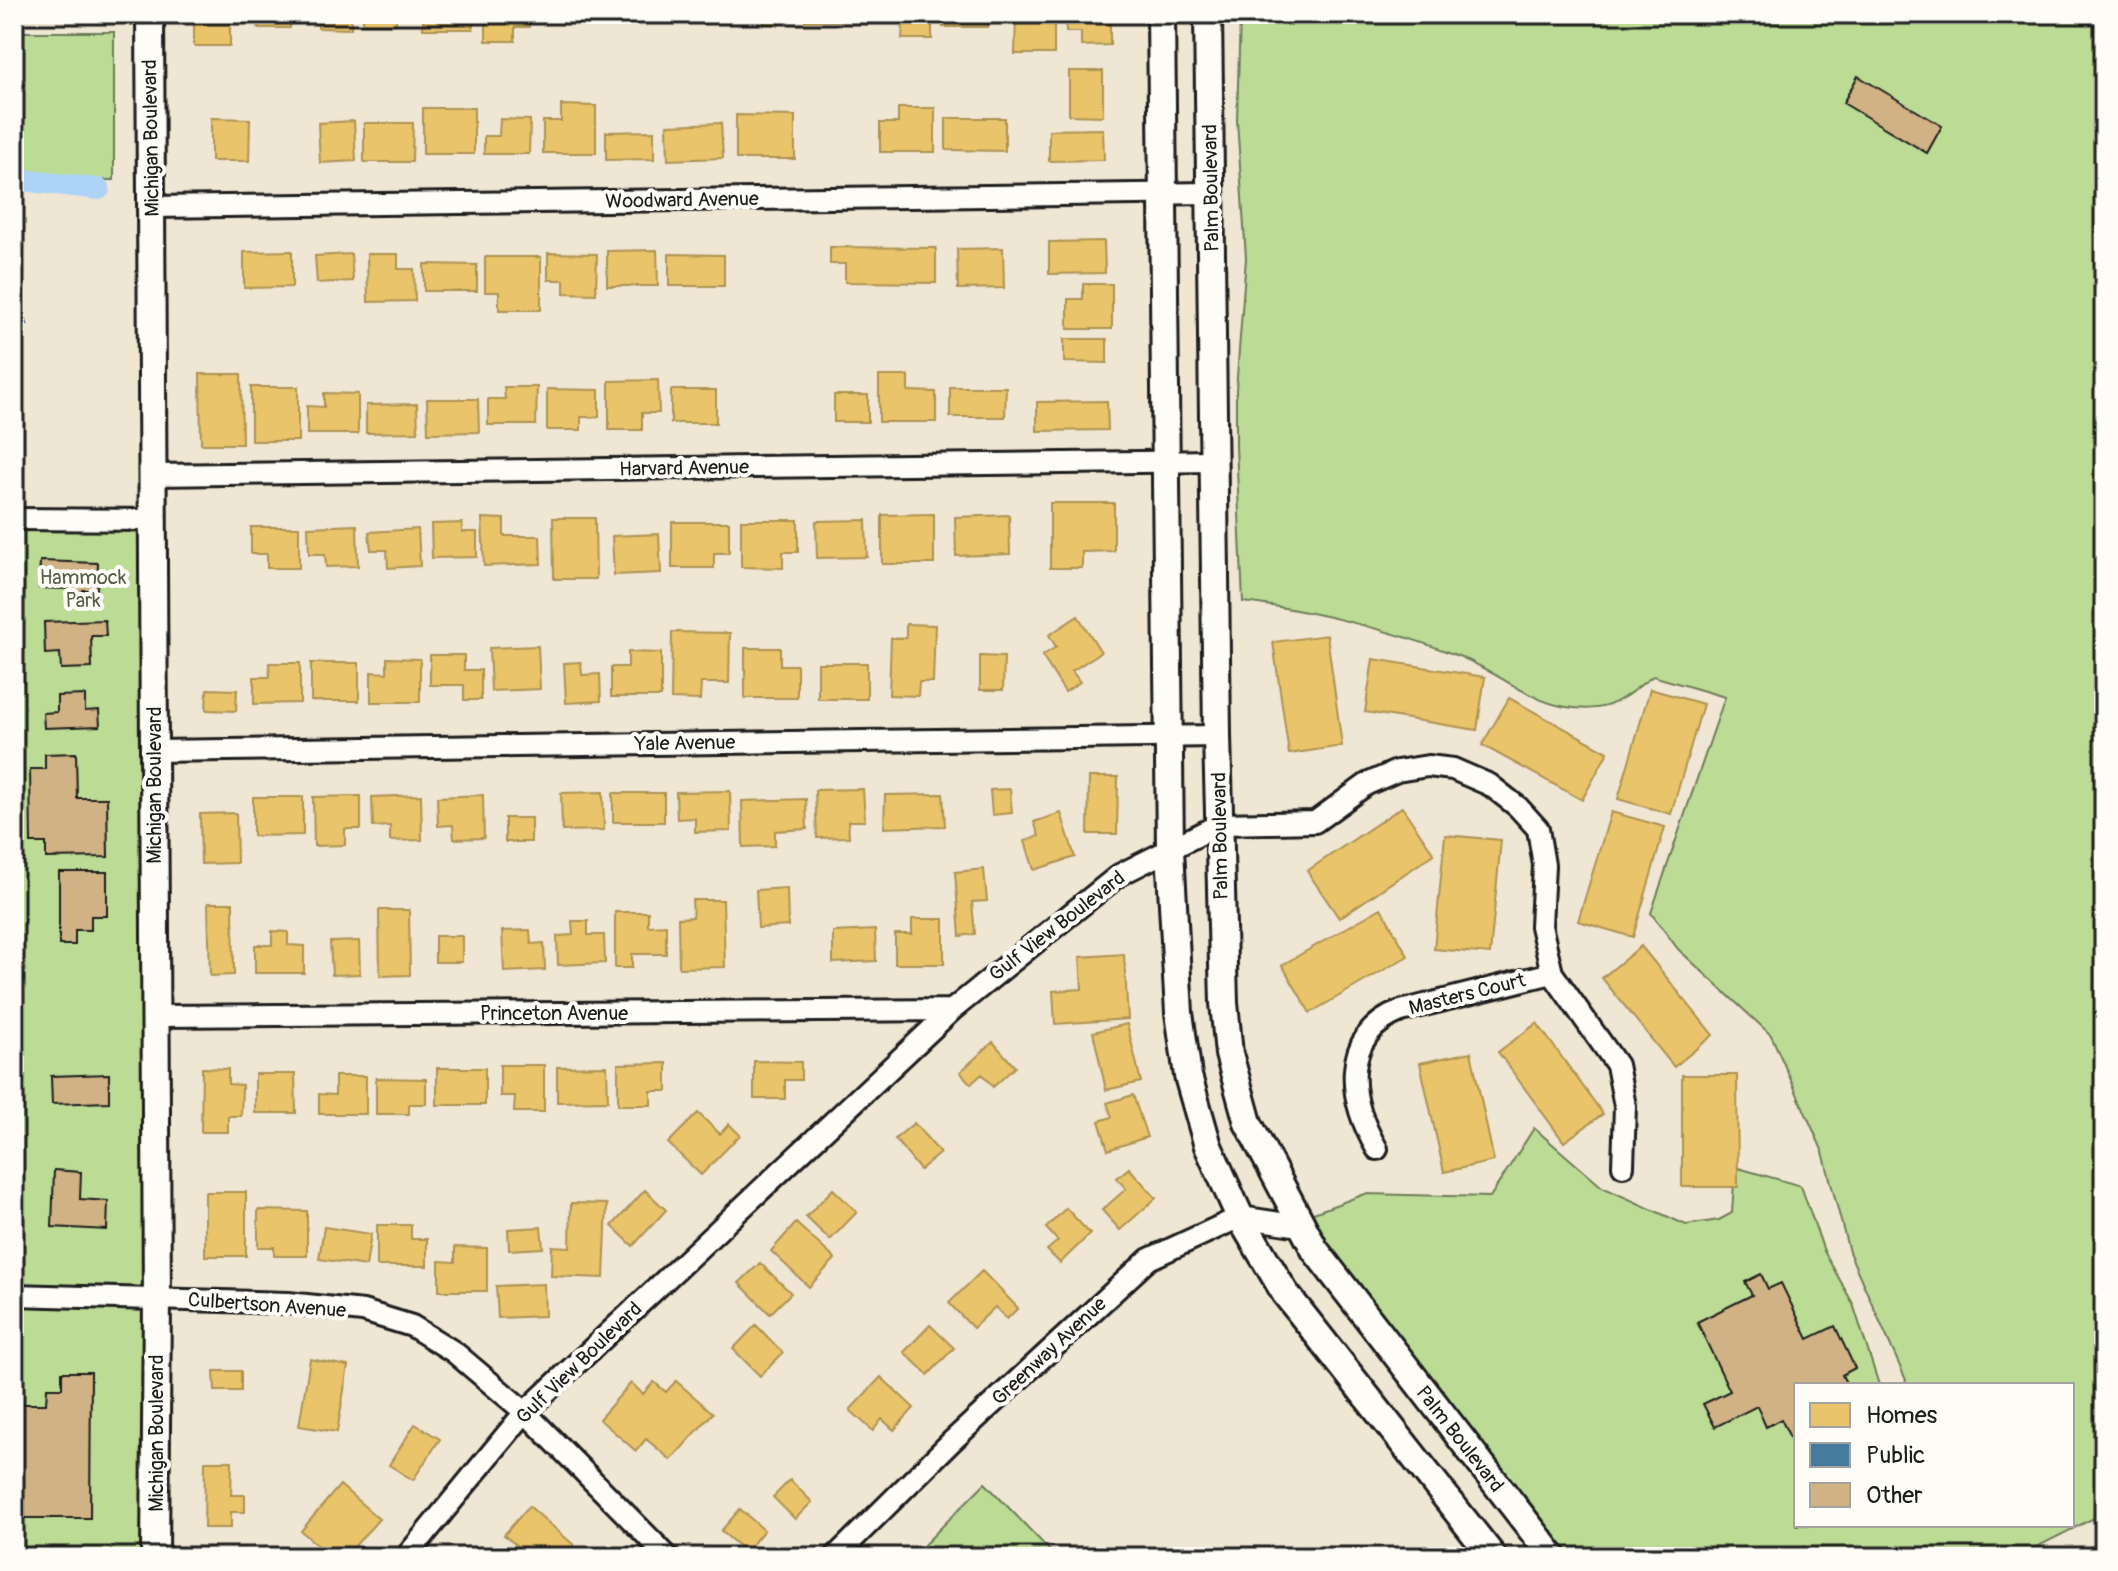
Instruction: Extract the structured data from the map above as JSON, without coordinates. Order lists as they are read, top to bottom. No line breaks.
{"streets":{"street":["Michigan Boulevard","Palm Boulevard","Woodward Avenue","Harvard Avenue","Yale Avenue","Gulf View Boulevard","Masters Court","Princeton Avenue","Culbertson Avenue","Greenway Avenue"]},"crossings":[["Michigan Boulevard","Woodward Avenue"],["Michigan Boulevard","Harvard Avenue"],["Michigan Boulevard","Yale Avenue"],["Michigan Boulevard","Princeton Avenue"],["Michigan Boulevard","Culbertson Avenue"],["Palm Boulevard","Woodward Avenue"],["Palm Boulevard","Harvard Avenue"],["Palm Boulevard","Yale Avenue"],["Palm Boulevard","Gulf View Boulevard"],["Gulf View Boulevard","Masters Court"],["Gulf View Boulevard","Princeton Avenue"],["Gulf View Boulevard","Culbertson Avenue"]],"parks":["Hammock Park"],"legend":["Homes","Public","Other"]}
